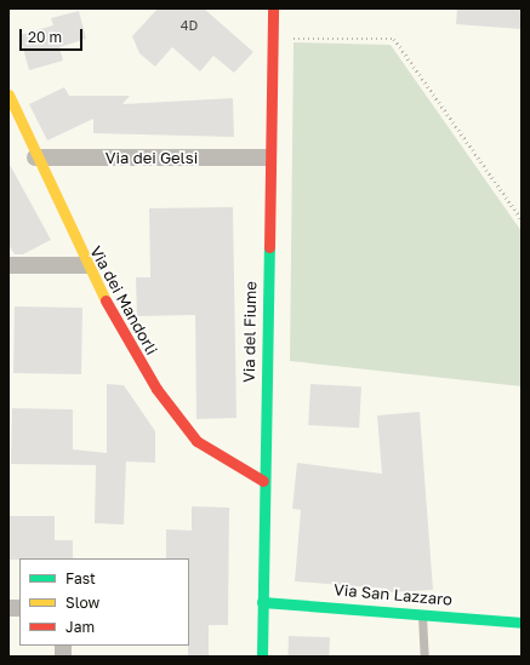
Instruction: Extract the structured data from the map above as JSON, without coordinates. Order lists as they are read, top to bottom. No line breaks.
{"streets":{"street":["Via dei Gelsi","Via dei Mandorli","Via del Fiume","Via San Lazzaro"]},"crossings":[["Via dei Gelsi","Via dei Mandorli"],["Via dei Gelsi","Via del Fiume"],["Via dei Mandorli","Via del Fiume"],["Via del Fiume","Via San Lazzaro"]],"house_numbers":["4D"],"legend":["Fast","Slow","Jam"],"scale_bar":"20 m"}
